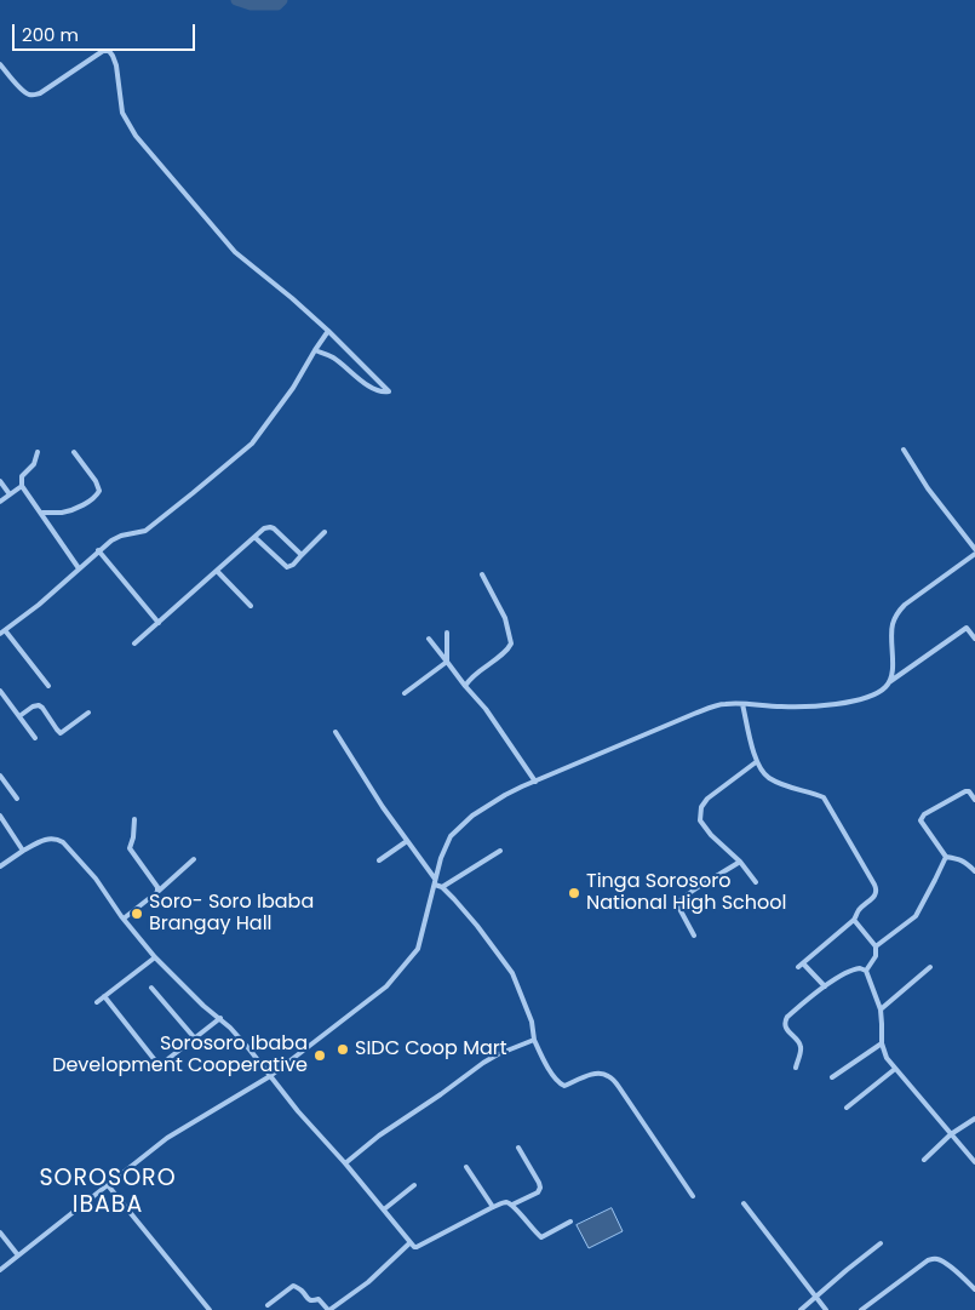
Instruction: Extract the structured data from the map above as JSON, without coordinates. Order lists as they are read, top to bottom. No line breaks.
{"districts":["SOROSORO IBABA"],"places":["Tinga Sorosoro National High School","Soro- Soro Ibaba Brangay Hall","SIDC Coop Mart","Sorosoro Ibaba Development Cooperative"],"scale_bar":"200 m"}
